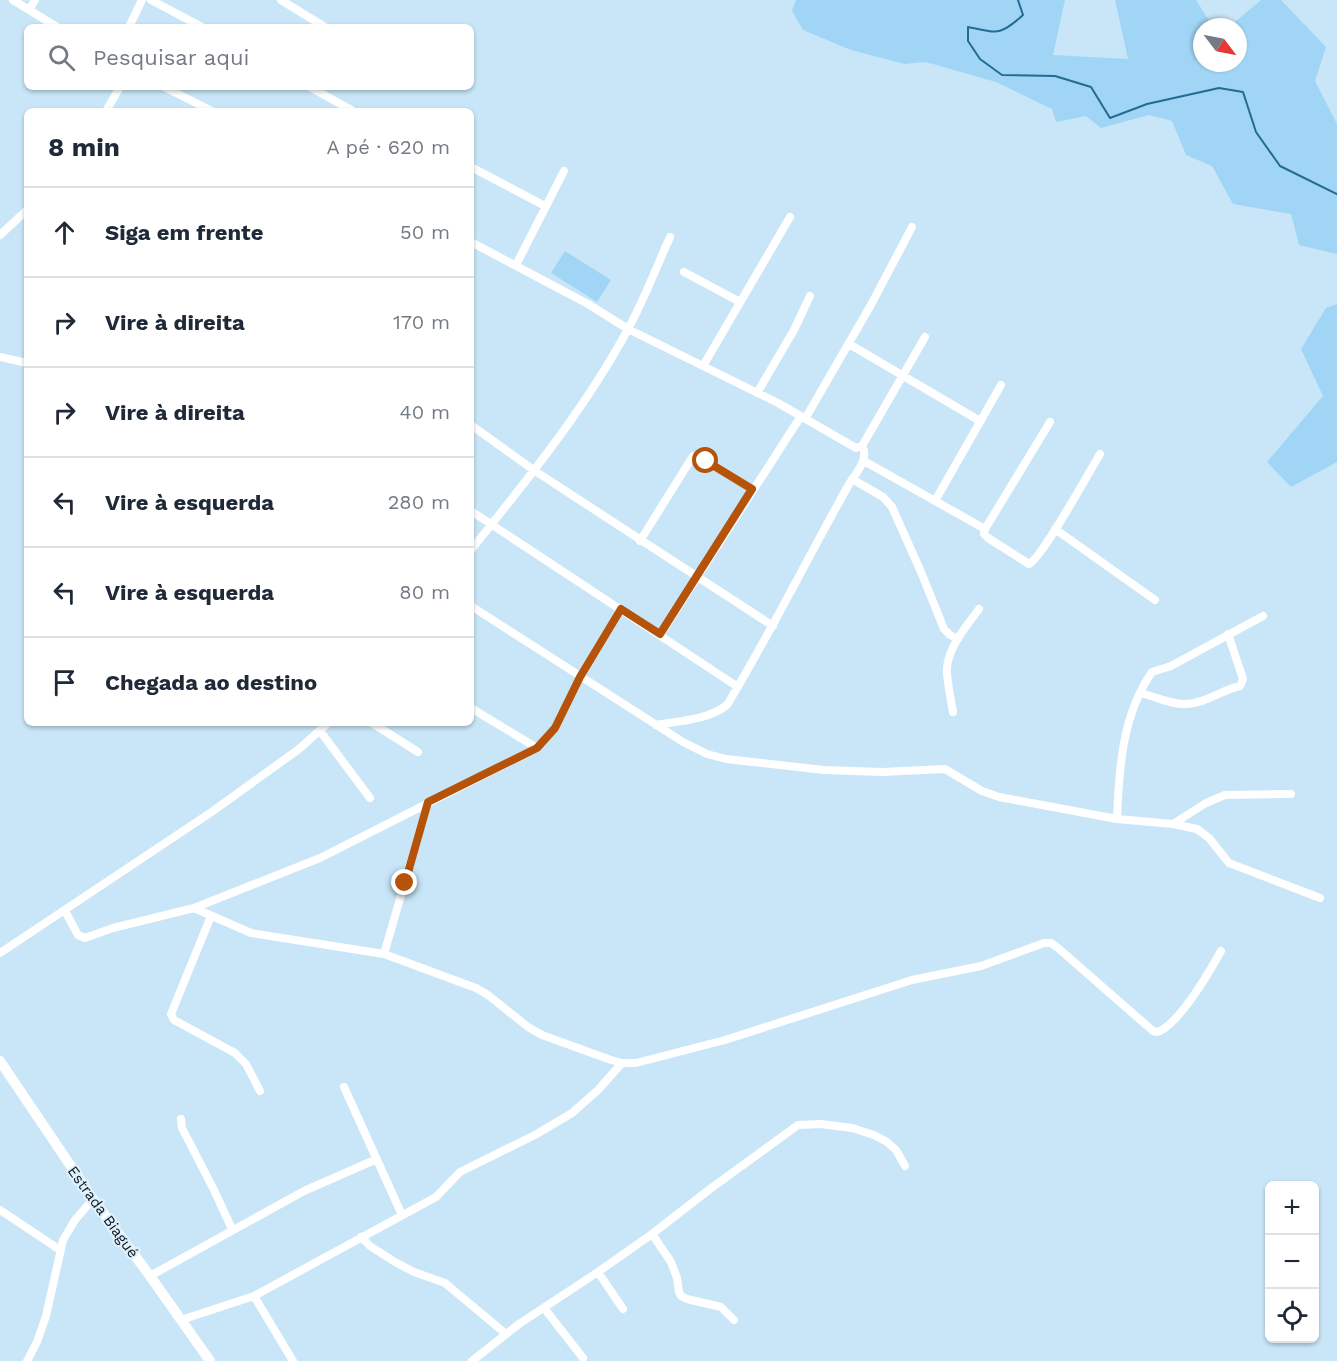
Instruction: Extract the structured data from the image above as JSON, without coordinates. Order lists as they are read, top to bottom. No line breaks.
{"streets":{"main road":["Estrada Biagué"]},"north":"bottom right","page":{"search":"Pesquisar aqui","heading":["8 min","A pé · 620 m"],"list":[["Siga em frente","50 m"],["Vire à direita","170 m"],["Vire à direita","40 m"],["Vire à esquerda","280 m"],["Vire à esquerda","80 m"],"Chegada ao destino"],"map_buttons":["+","−"]}}
